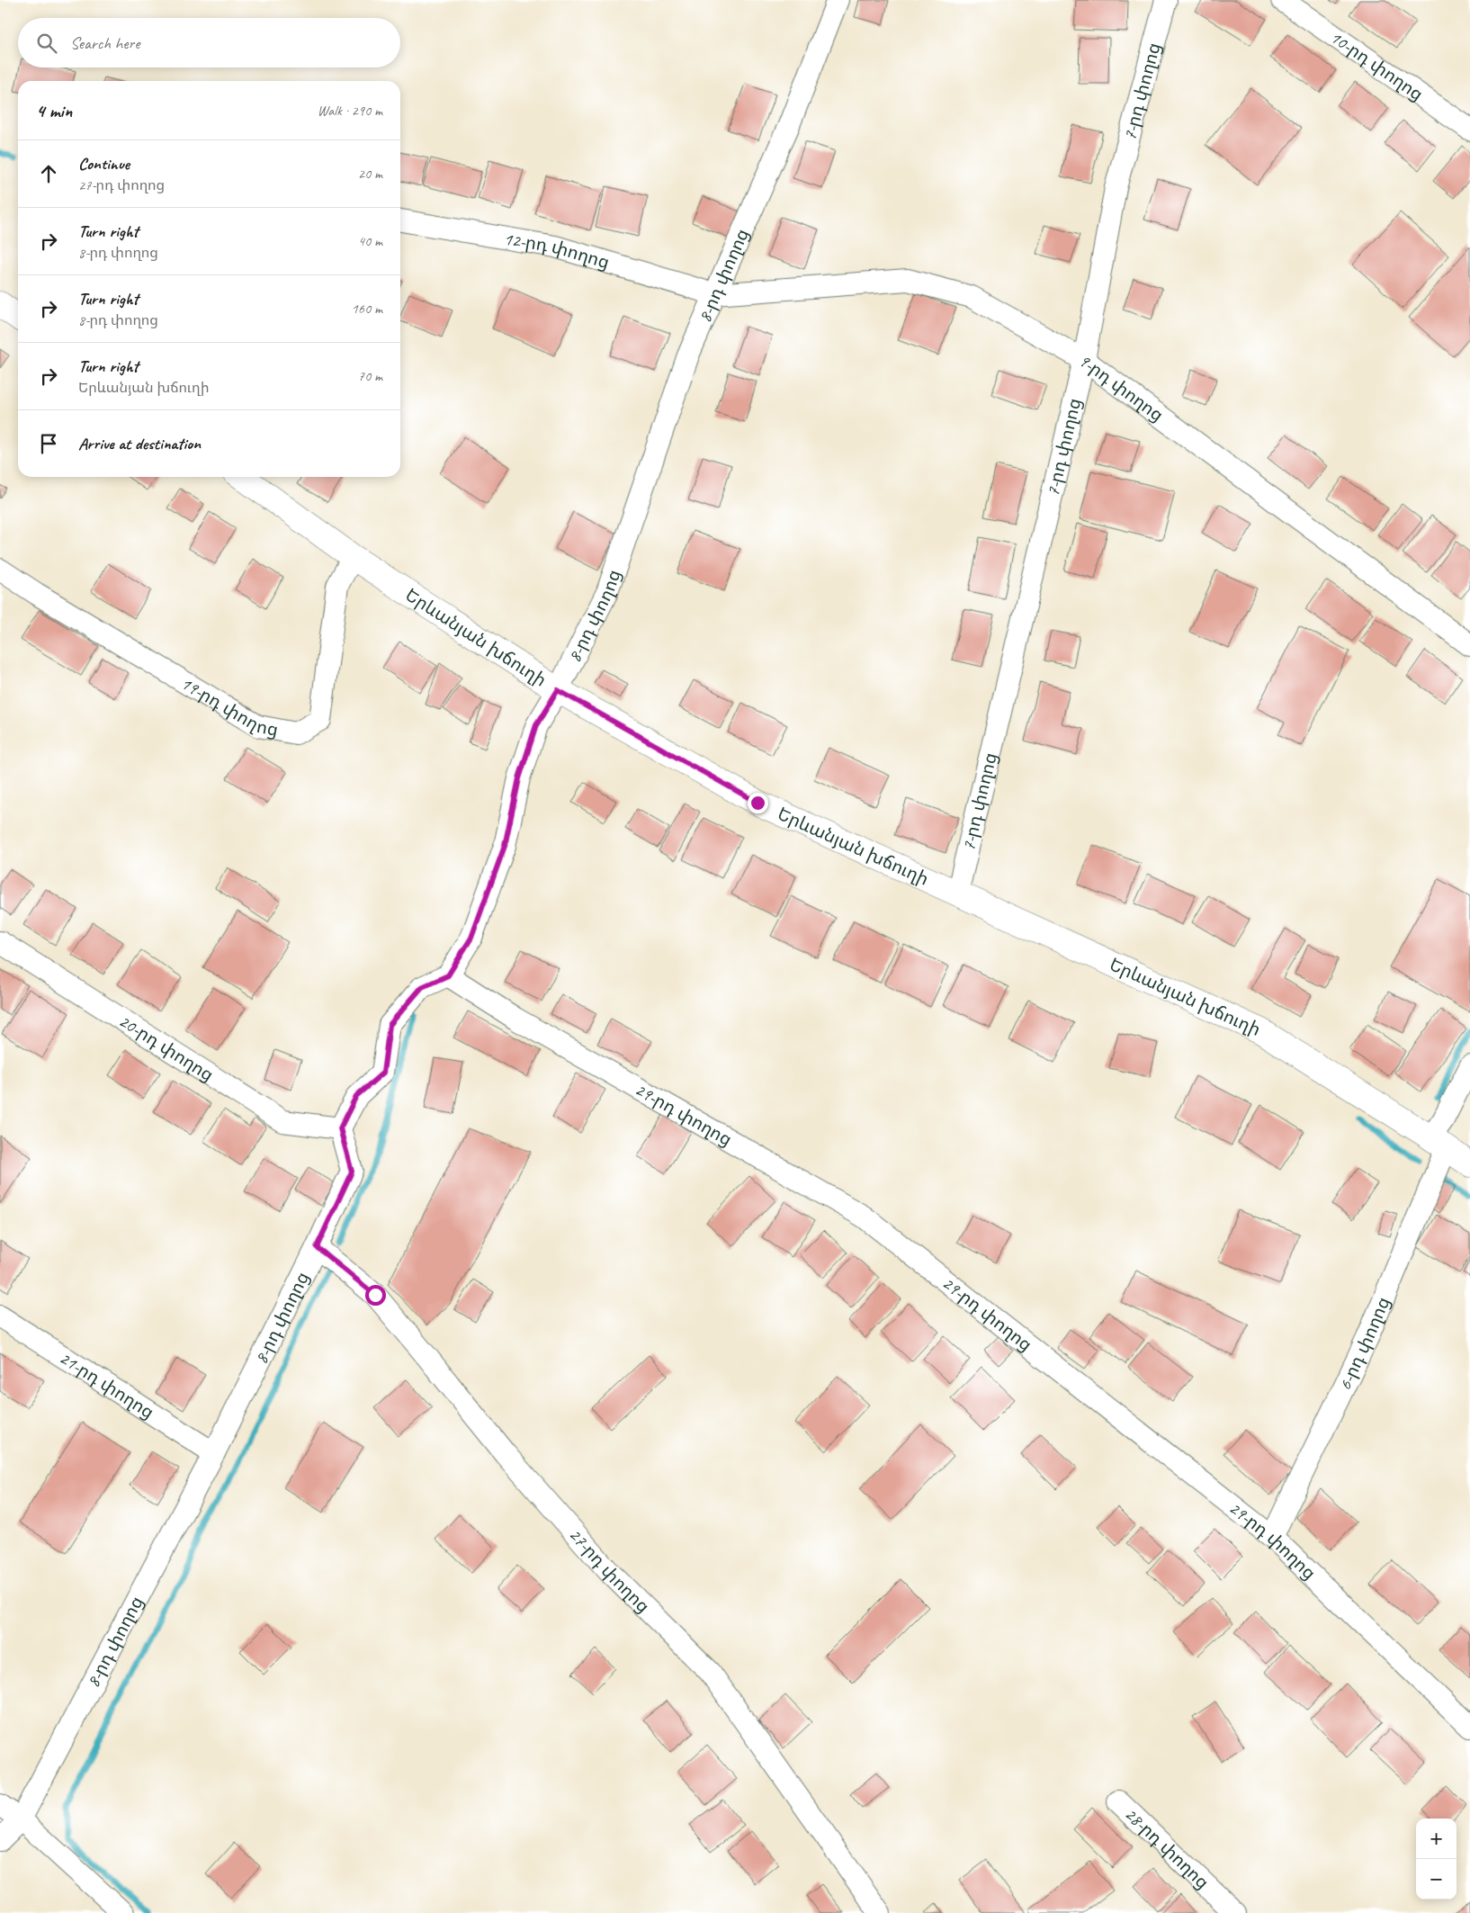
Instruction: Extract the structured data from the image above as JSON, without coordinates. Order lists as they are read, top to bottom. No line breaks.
{"streets":{"main road":["Երևանյան խճուղի"],"street":["10-րդ փողոց","7-րդ փողոց","12-րդ փողոց","8-րդ փողոց","9-րդ փողոց","19-րդ փողոց","20-րդ փողոց","29-րդ փողոց","6-րդ փողոց","21-րդ փողոց","27-րդ փողոց","28-րդ փողոց"]},"crossings":[["7-րդ փողոց","9-րդ փողոց"],["7-րդ փողոց","Երևանյան խճուղի"],["12-րդ փողոց","8-րդ փողոց"],["12-րդ փողոց","9-րդ փողոց"],["8-րդ փողոց","9-րդ փողոց"],["8-րդ փողոց","Երևանյան խճուղի"],["8-րդ փողոց","20-րդ փողոց"],["8-րդ փողոց","29-րդ փողոց"],["8-րդ փողոց","21-րդ փողոց"],["8-րդ փողոց","27-րդ փողոց"],["Երևանյան խճուղի","19-րդ փողոց"],["Երևանյան խճուղի","6-րդ փողոց"],["29-րդ փողոց","6-րդ փողոց"]],"page":{"search":"Search here","heading":["4 min","Walk · 290 m"],"list":[["Continue","27-րդ փողոց","20 m"],["Turn right","8-րդ փողոց","40 m"],["Turn right","8-րդ փողոց","160 m"],["Turn right","Երևանյան խճուղի","70 m"],"Arrive at destination"],"map_buttons":["+","−"]}}
